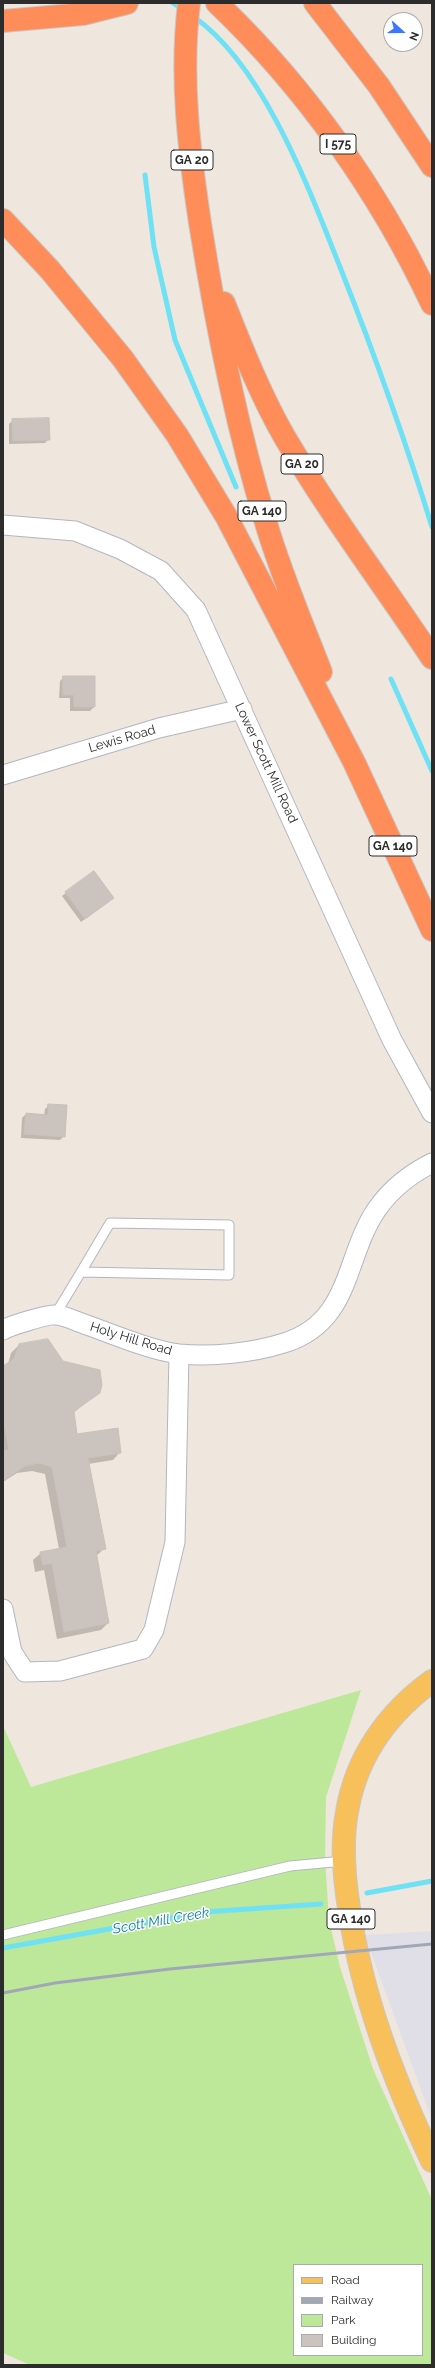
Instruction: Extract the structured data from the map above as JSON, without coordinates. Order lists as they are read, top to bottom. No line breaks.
{"streets":{"highway":["I 575","GA 20","GA 140"],"street":["Lewis Road","Lower Scott Mill Road","Holy Hill Road"]},"crossings":[["GA 20","GA 140"],["Lewis Road","Lower Scott Mill Road"]],"water":["Scott Mill Creek"],"legend":["Road","Railway","Park","Building"],"north":"right"}
